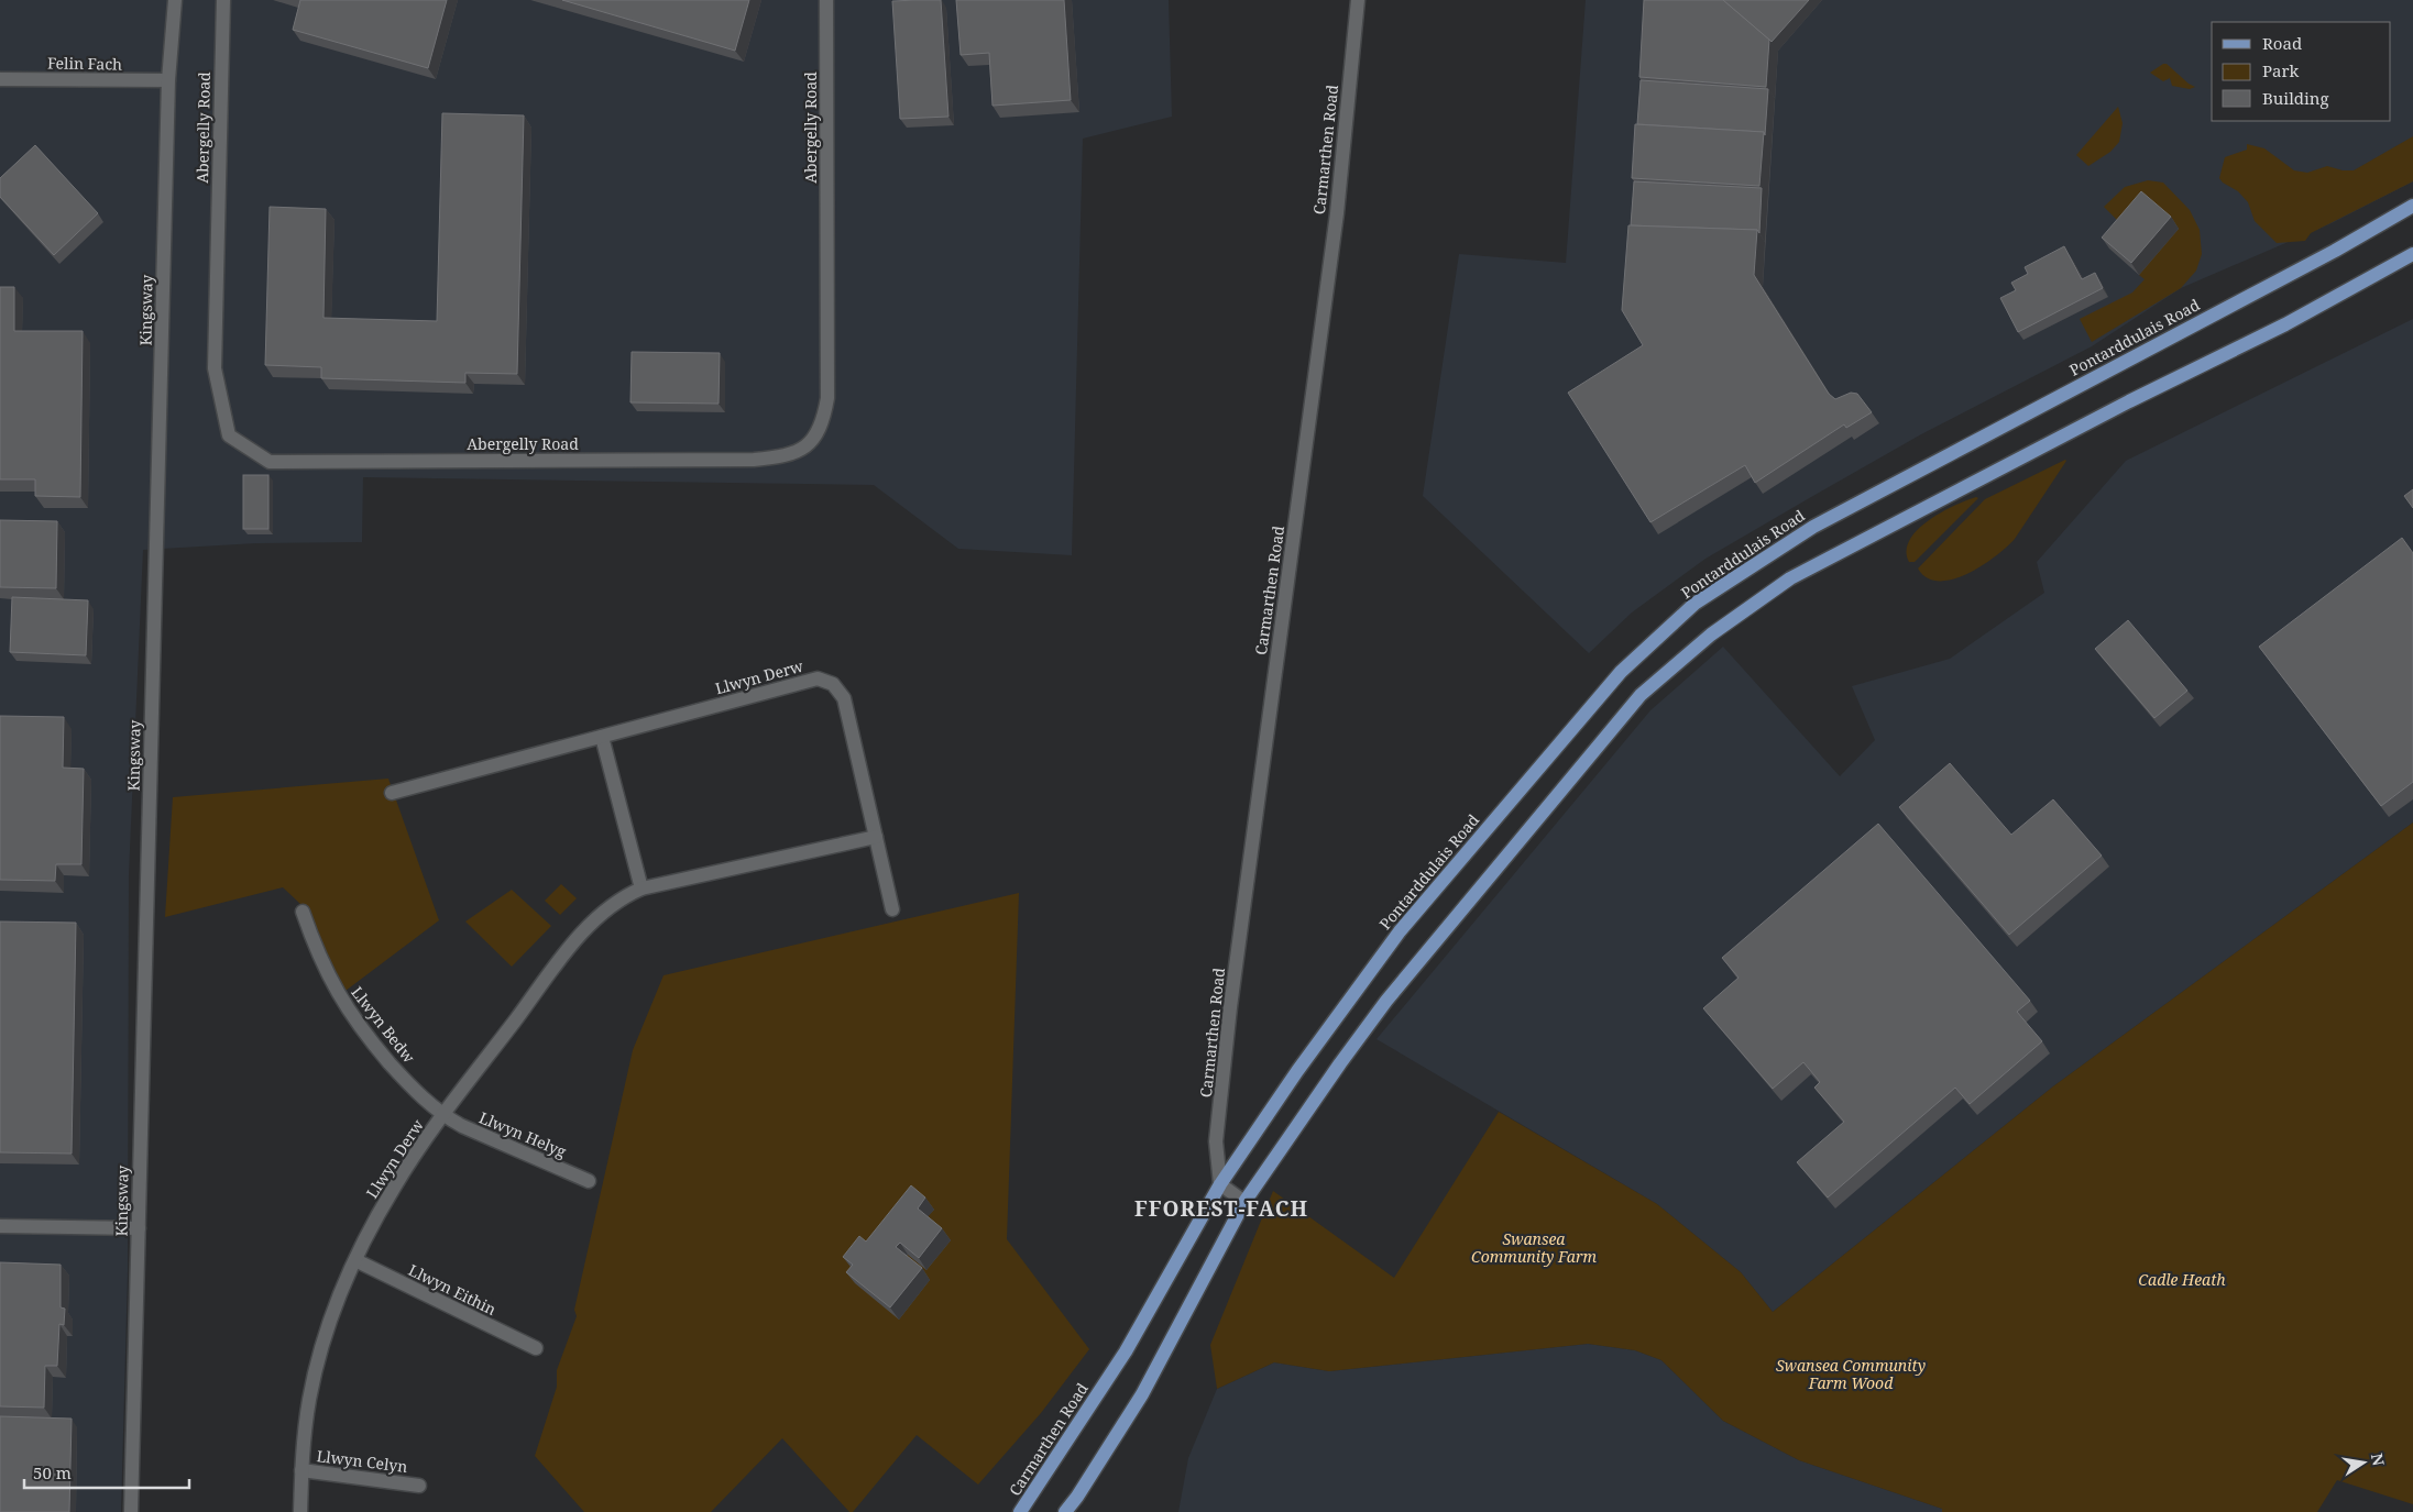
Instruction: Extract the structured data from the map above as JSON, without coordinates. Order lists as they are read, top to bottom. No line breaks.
{"streets":{"main road":["Carmarthen Road","Pontarddulais Road"],"street":["Felin Fach","Abergelly Road","Kingsway","Llwyn Derw","Llwyn Bedw","Llwyn Helyg","Llwyn Eithin","Llwyn Celyn"]},"crossings":[["Felin Fach","Kingsway"],["Carmarthen Road","Pontarddulais Road"],["Llwyn Derw","Llwyn Bedw"],["Llwyn Derw","Llwyn Helyg"],["Llwyn Derw","Llwyn Eithin"],["Llwyn Derw","Llwyn Celyn"],["Llwyn Bedw","Llwyn Helyg"]],"districts":["FFOREST-FACH"],"parks":["Swansea Community Farm","Cadle Heath","Swansea Community Farm Wood"],"legend":["Road","Park","Building"],"scale_bar":"50 m","north":"right"}
